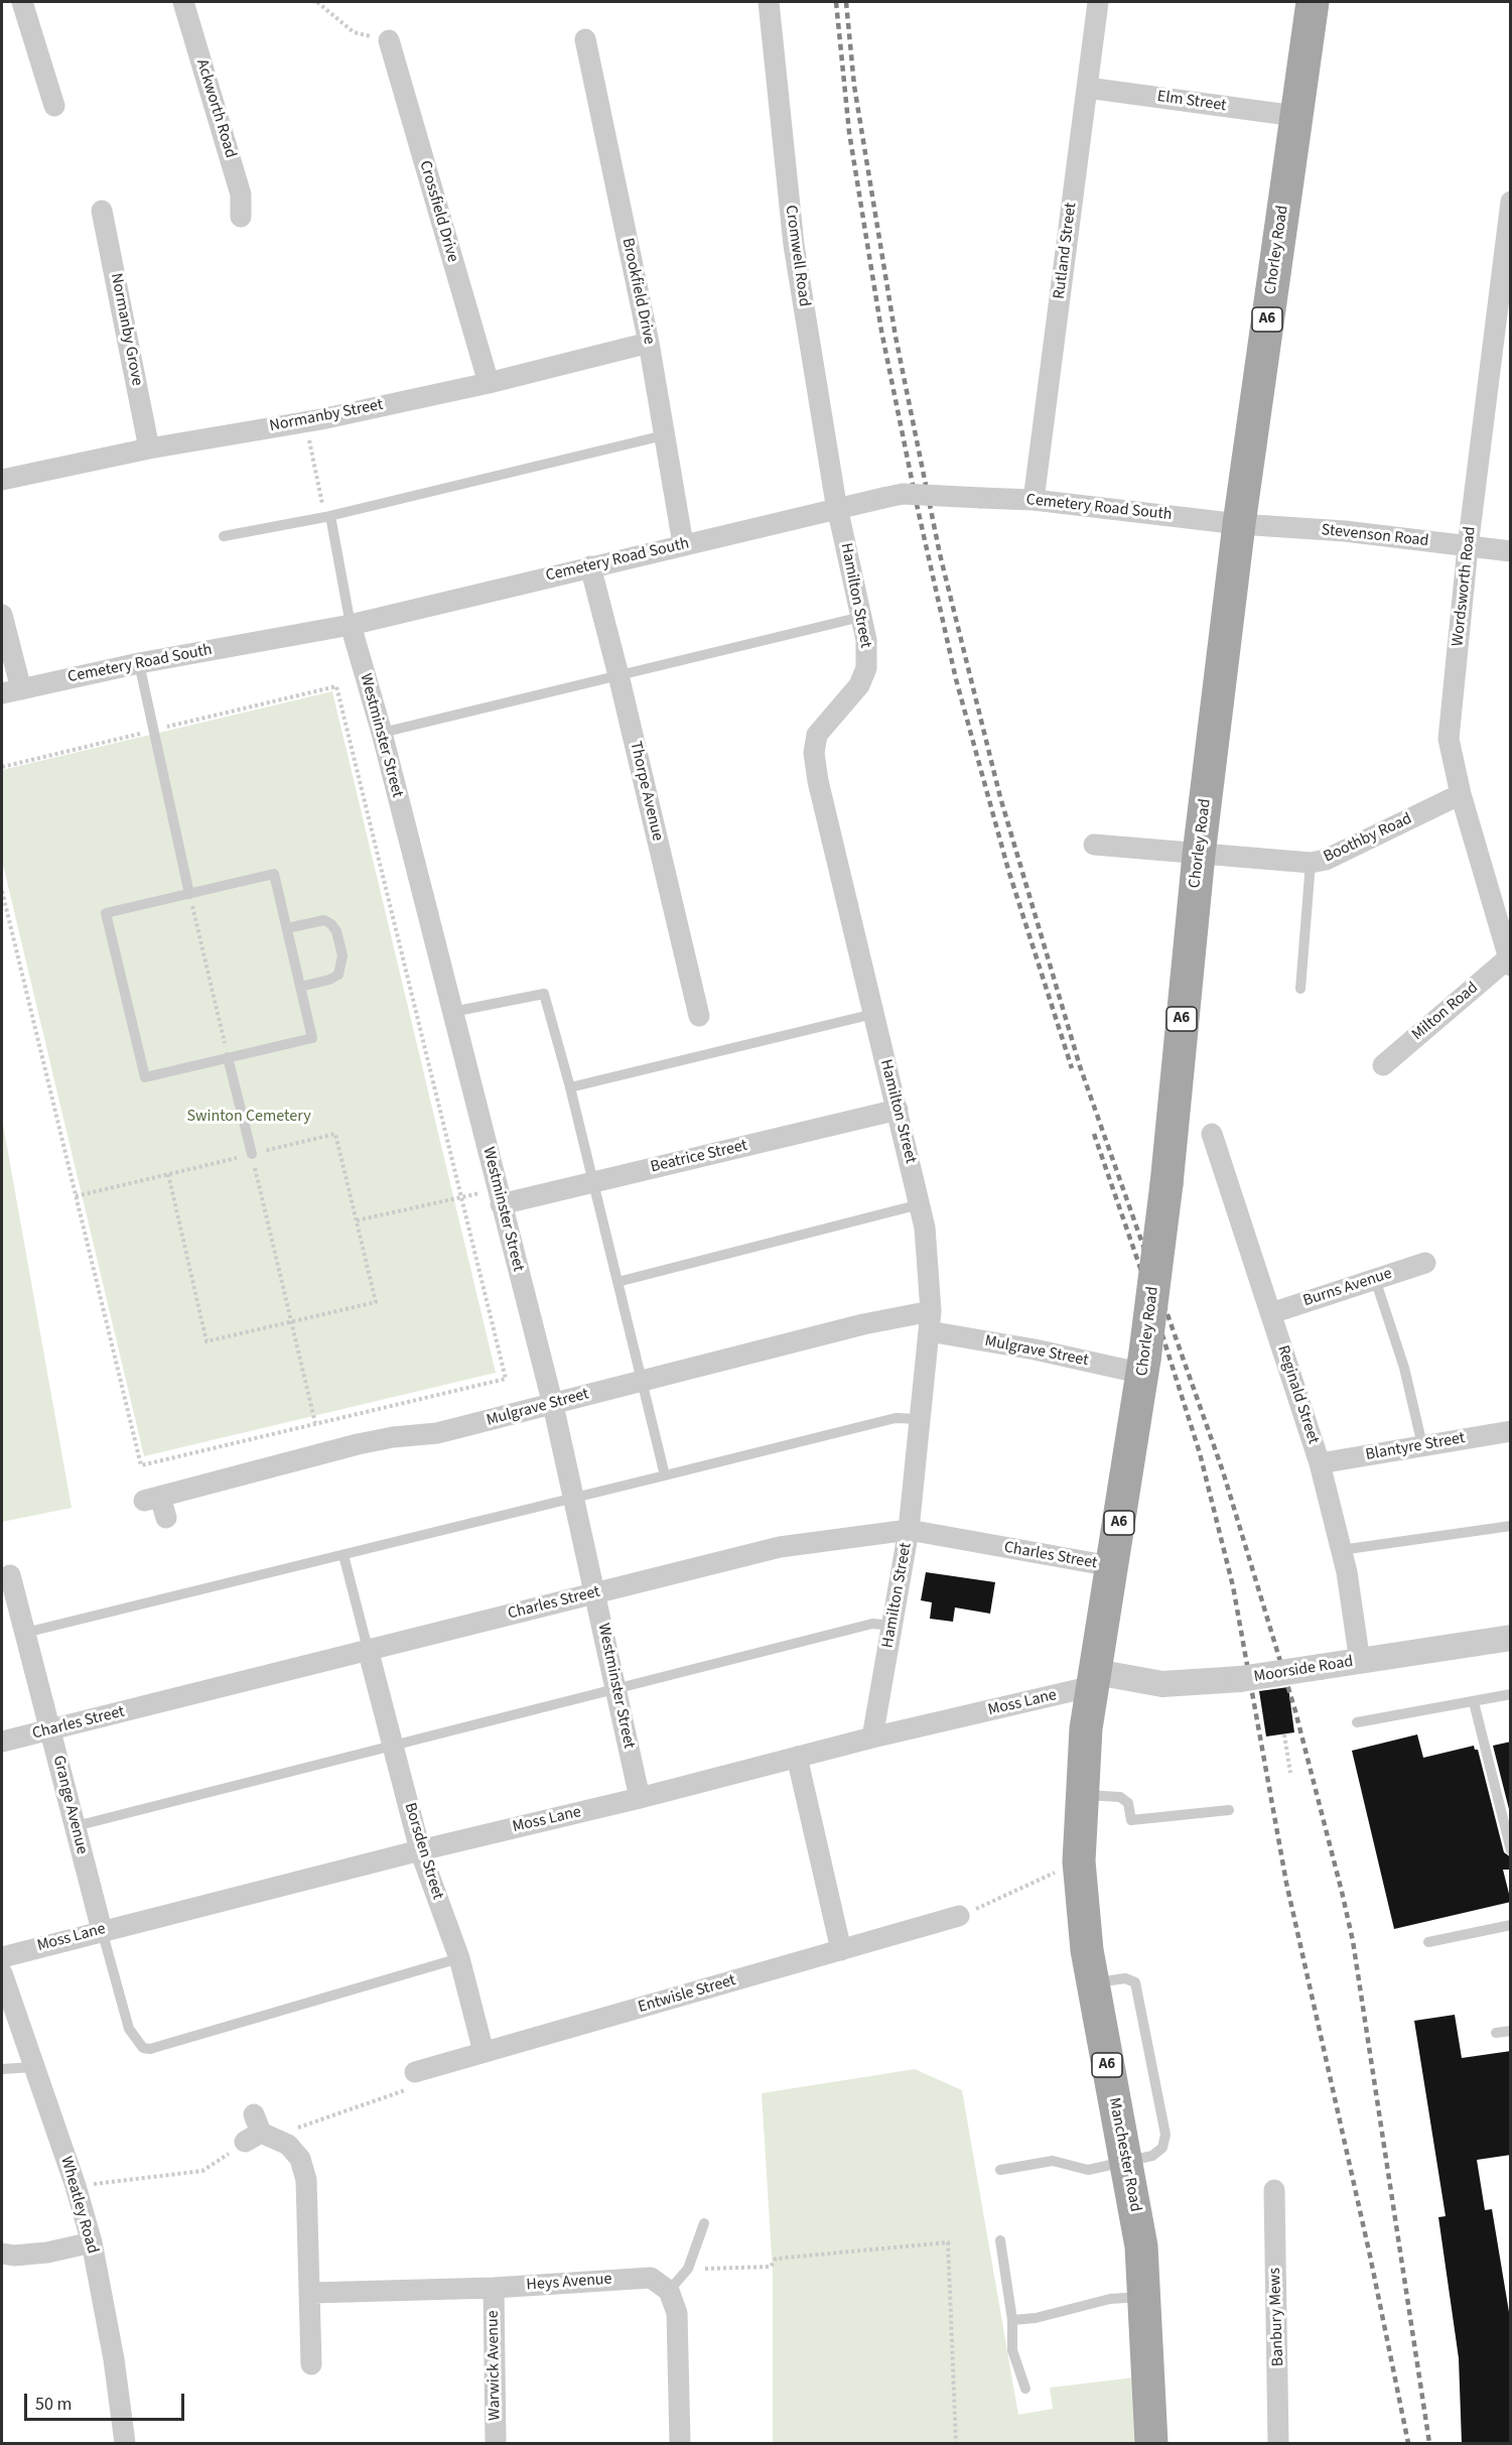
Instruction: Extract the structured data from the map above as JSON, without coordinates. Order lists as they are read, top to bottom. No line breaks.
{"streets":{"main road":["Chorley Road","A6","Manchester Road"],"street":["Elm Street","Ackworth Road","Crossfield Drive","Rutland Street","Cromwell Road","Brookfield Drive","Normanby Grove","Normanby Street","Cemetery Road South","Stevenson Road","Wordsworth Road","Hamilton Street","Westminster Street","Thorpe Avenue","Boothby Road","Milton Road","Beatrice Street","Burns Avenue","Mulgrave Street","Reginald Street","Blantyre Street","Charles Street","Moorside Road","Moss Lane","Grange Avenue","Borsden Street","Entwisle Street","Wheatley Road","Heys Avenue","Banbury Mews","Warwick Avenue"]},"crossings":[["Elm Street","Chorley Road"],["Elm Street","Rutland Street"],["Crossfield Drive","Normanby Street"],["Chorley Road","Cemetery Road South"],["Chorley Road","Stevenson Road"],["Chorley Road","Boothby Road"],["Chorley Road","Mulgrave Street"],["Chorley Road","Charles Street"],["Chorley Road","Moorside Road"],["Chorley Road","Moss Lane"],["Chorley Road","Manchester Road"],["Rutland Street","Cemetery Road South"],["Cromwell Road","Cemetery Road South"],["Cromwell Road","Hamilton Street"],["Brookfield Drive","Normanby Street"],["Brookfield Drive","Cemetery Road South"],["Normanby Grove","Normanby Street"],["Cemetery Road South","Stevenson Road"],["Cemetery Road South","Hamilton Street"],["Cemetery Road South","Westminster Street"],["Cemetery Road South","Thorpe Avenue"],["Stevenson Road","Wordsworth Road"],["Wordsworth Road","Boothby Road"],["Wordsworth Road","Milton Road"],["Hamilton Street","Beatrice Street"],["Hamilton Street","Mulgrave Street"],["Hamilton Street","Charles Street"],["Hamilton Street","Moss Lane"],["Westminster Street","Beatrice Street"],["Westminster Street","Mulgrave Street"],["Westminster Street","Charles Street"],["Westminster Street","Moss Lane"],["Burns Avenue","Reginald Street"],["Reginald Street","Blantyre Street"],["Reginald Street","Moorside Road"],["Charles Street","Grange Avenue"],["Charles Street","Borsden Street"],["Moorside Road","Moss Lane"],["Moorside Road","Manchester Road"],["Moss Lane","Grange Avenue"],["Moss Lane","Borsden Street"],["Moss Lane","Manchester Road"],["Borsden Street","Entwisle Street"],["Heys Avenue","Warwick Avenue"]],"parks":["Swinton Cemetery"],"scale_bar":"50 m"}
